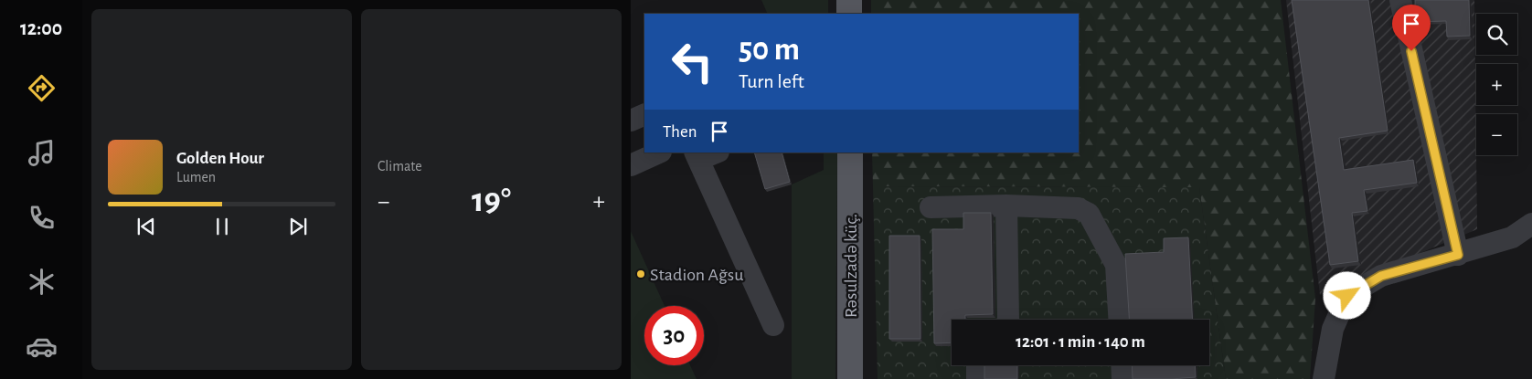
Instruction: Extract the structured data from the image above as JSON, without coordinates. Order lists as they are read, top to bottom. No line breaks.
{"streets":{"main road":["Rəsulzadə küç."]},"places":["Stadion Ağsu"],"page":{"tabs":"12:00","tile":"Climate","map_buttons":["+","−"],"turn":["50 m","Turn left"],"then":"Then","song":["Golden Hour","Lumen"],"heat":["−","19°","+"],"limit":"30","trip":"12:01 · 1 min · 140 m"}}
